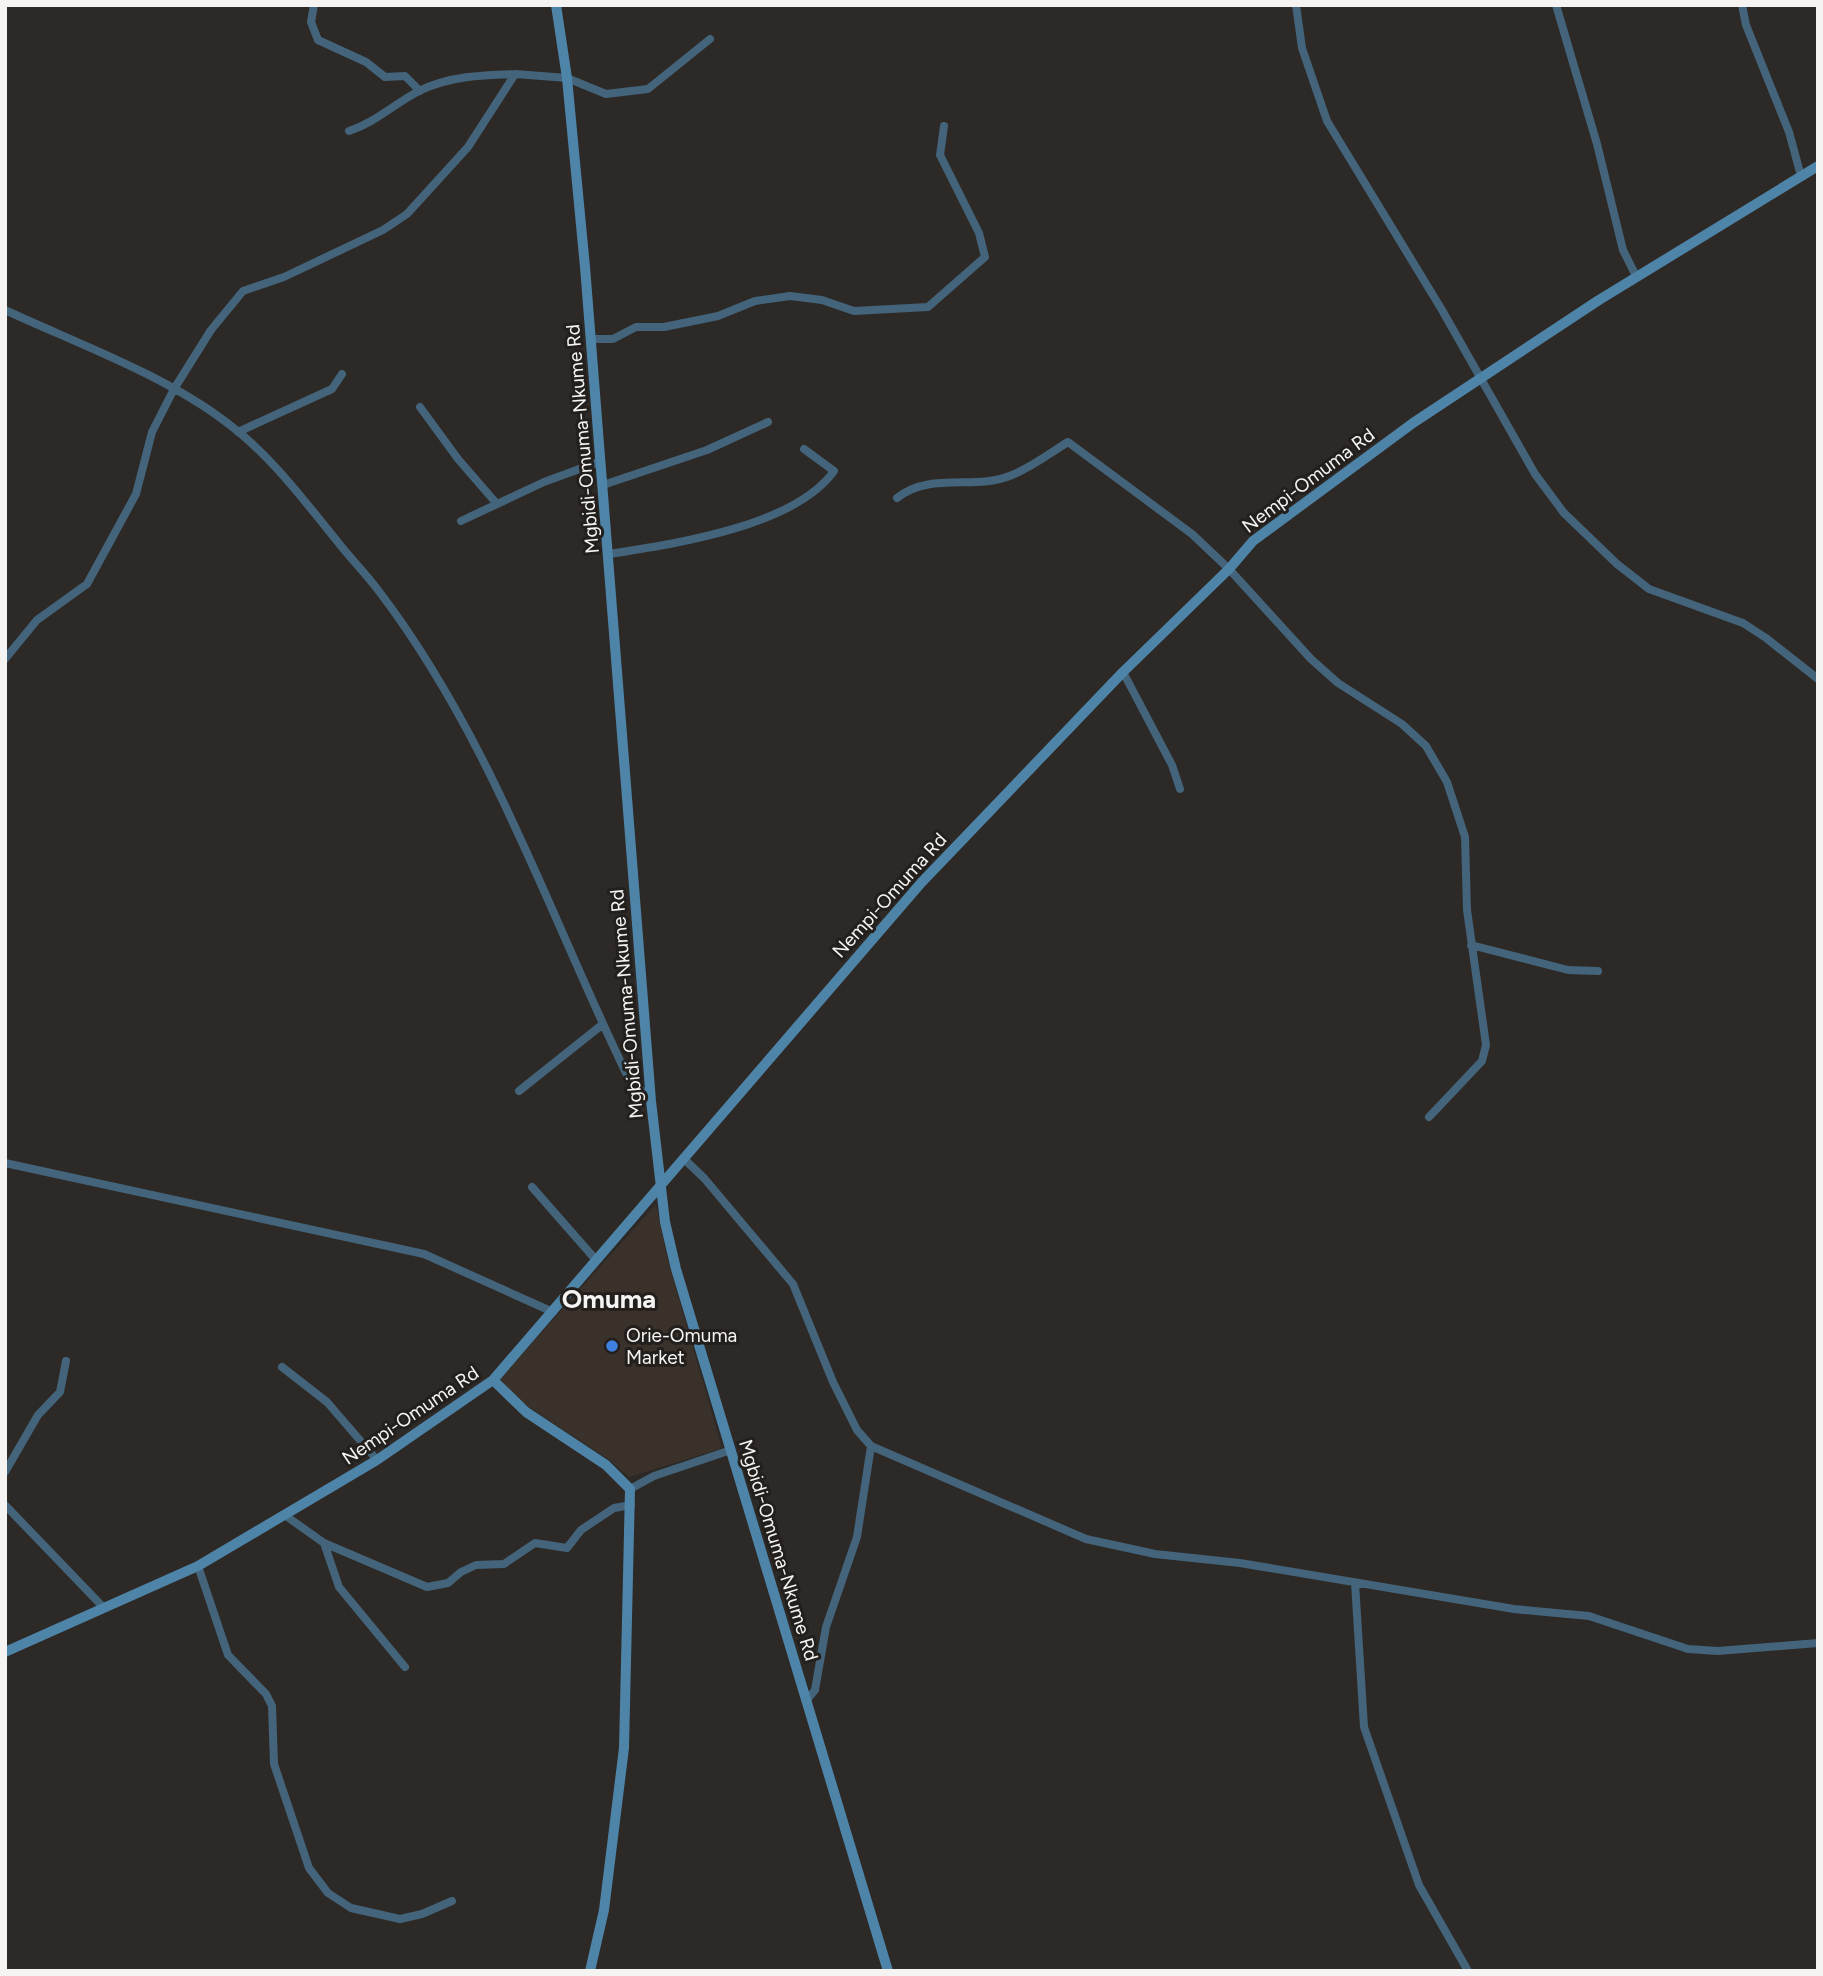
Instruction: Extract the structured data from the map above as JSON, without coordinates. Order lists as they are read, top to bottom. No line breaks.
{"streets":{"street":["Mgbidi-Omuma-Nkume Rd","Nempi-Omuma Rd"]},"crossings":[["Mgbidi-Omuma-Nkume Rd","Nempi-Omuma Rd"]],"districts":["Omuma"],"places":["Orie-Omuma Market"]}
